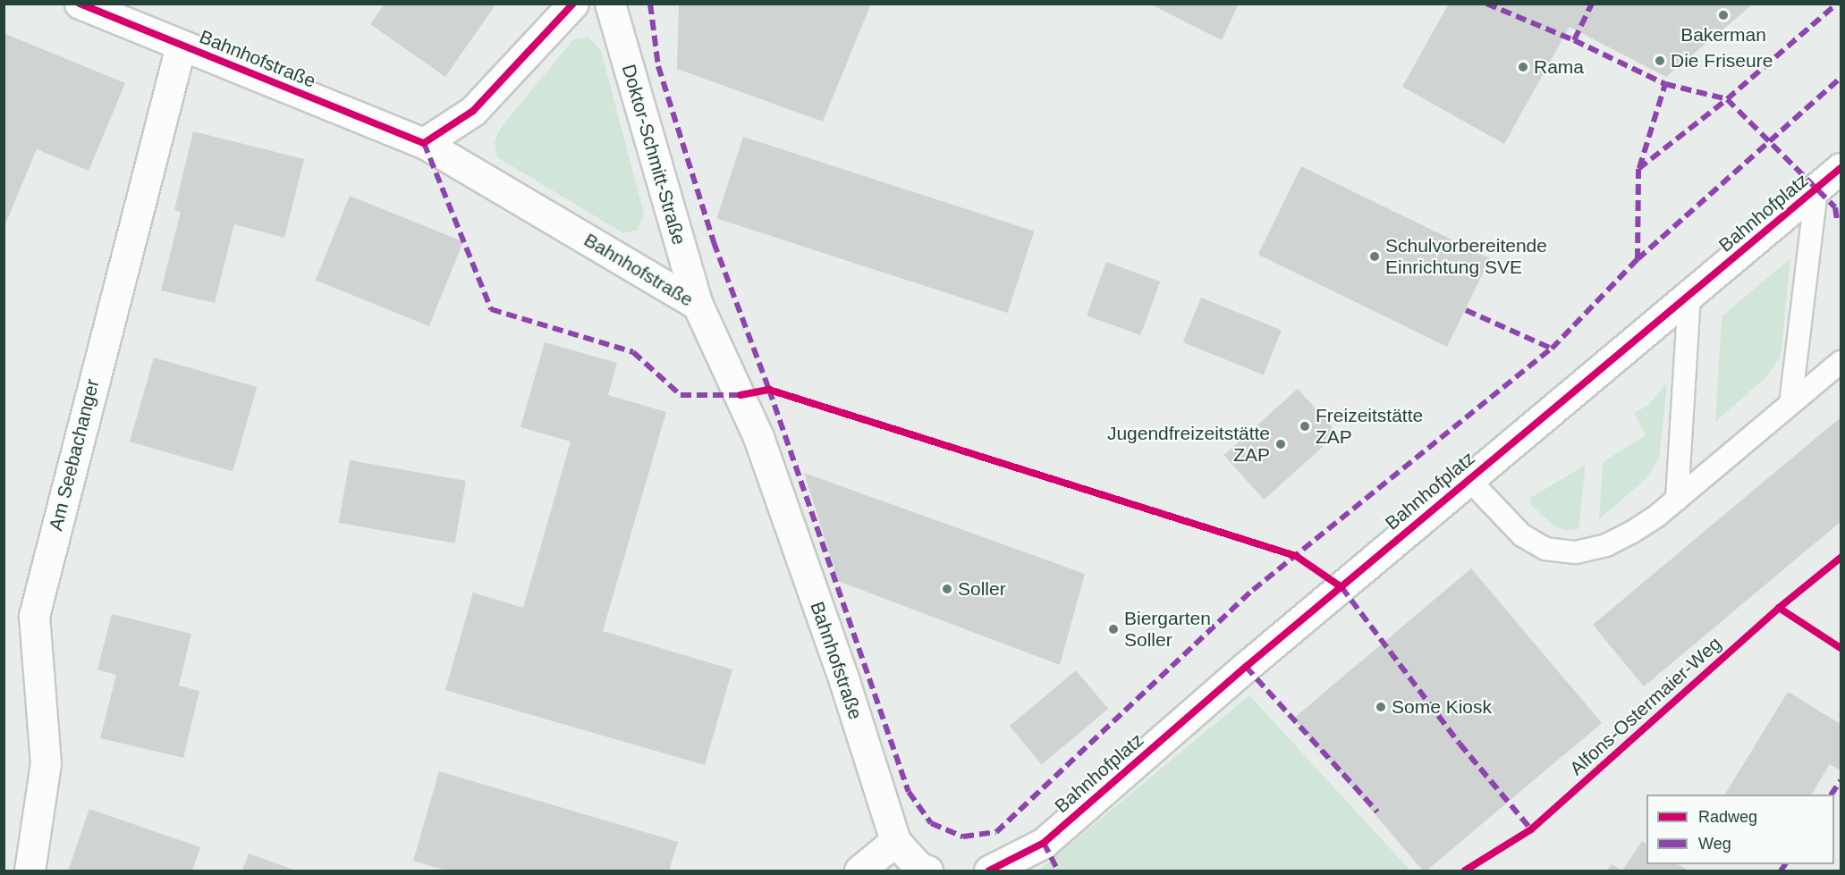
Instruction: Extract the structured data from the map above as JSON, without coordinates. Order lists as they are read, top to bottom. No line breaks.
{"streets":{"street":["Bahnhofstraße","Doktor-Schmitt-Straße","Bahnhofplatz","Am Seebachanger"],"cycle path":["Alfons-Ostermaier-Weg"]},"crossings":[["Bahnhofstraße","Doktor-Schmitt-Straße"],["Bahnhofstraße","Am Seebachanger"]],"places":["Bakerman","Die Friseure","Rama","Schulvorbereitende Einrichtung SVE","Freizeitstätte ZAP","Jugendfreizeitstätte ZAP","Soller","Biergarten Soller","Some Kiosk"],"legend":["Radweg","Weg"]}
